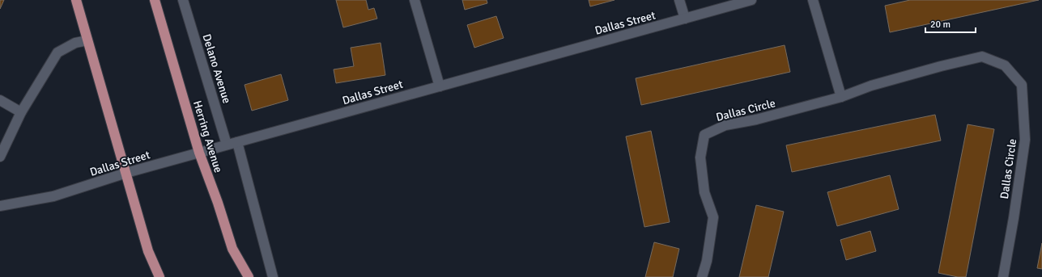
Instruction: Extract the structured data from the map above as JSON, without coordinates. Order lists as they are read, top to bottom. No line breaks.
{"streets":{"main road":["Herring Avenue"],"street":["Dallas Street","Delano Avenue","Dallas Circle"]},"crossings":[["Dallas Street","Delano Avenue"],["Dallas Street","Herring Avenue"]],"scale_bar":"20 m"}
